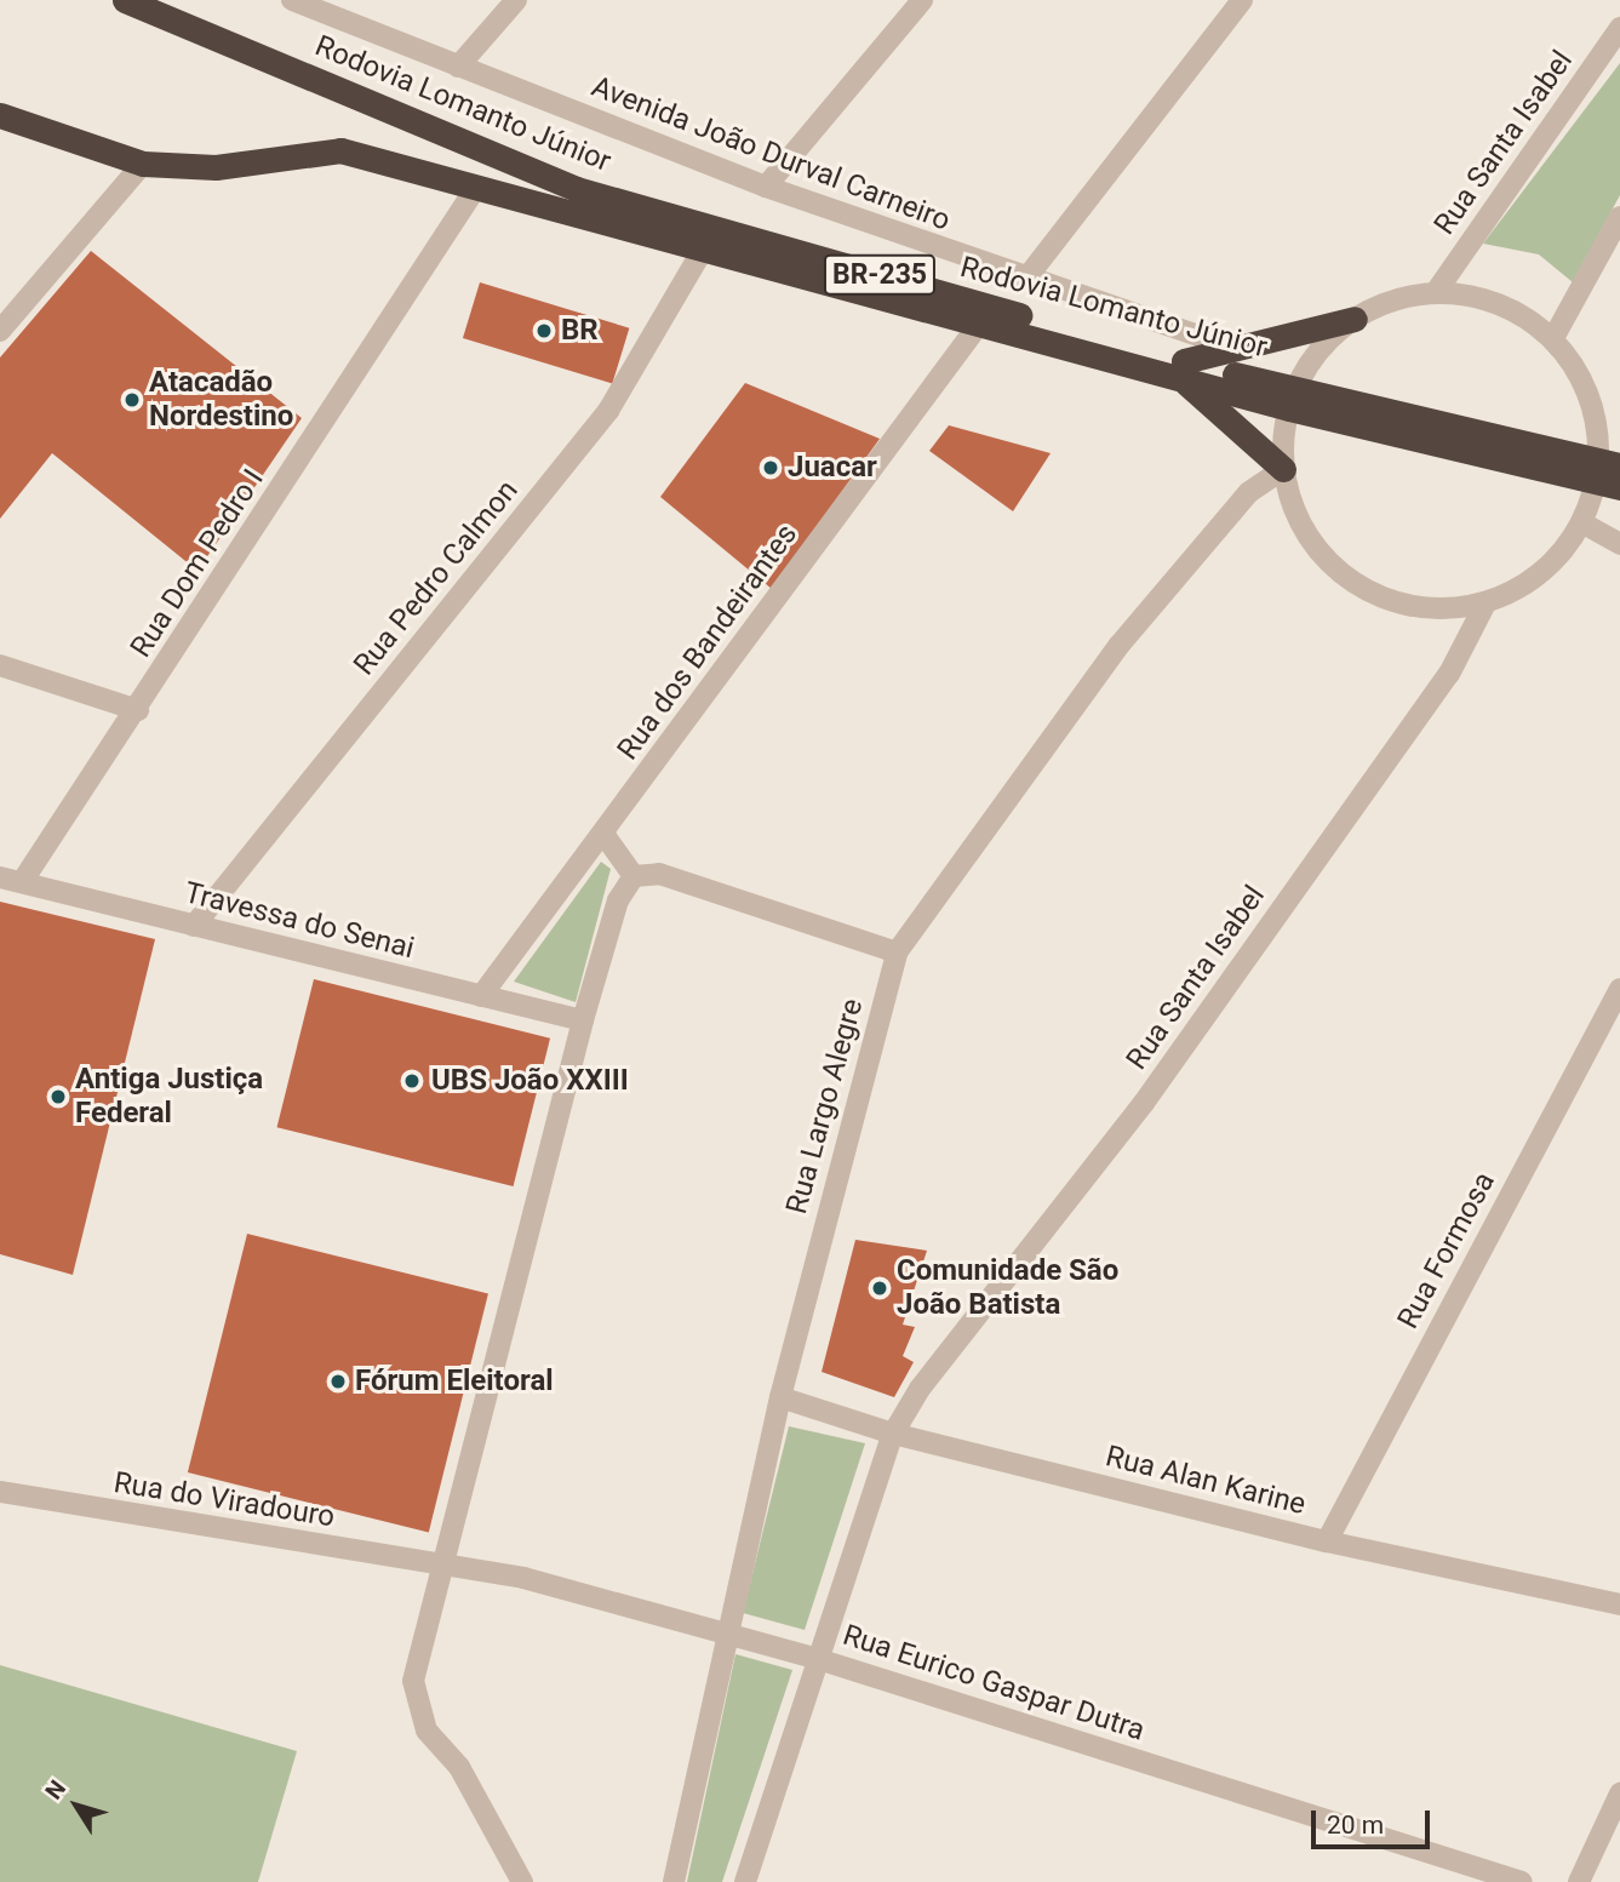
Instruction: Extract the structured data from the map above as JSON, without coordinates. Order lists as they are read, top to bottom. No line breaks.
{"streets":{"highway":["Rodovia Lomanto Júnior","BR-235"],"street":["Rua Santa Isabel","Avenida João Durval Carneiro","Rua Dom Pedro I","Rua Pedro Calmon","Rua dos Bandeirantes","Travessa do Senai","Rua Largo Alegre","Rua Formosa","Rua Alan Karine","Rua do Viradouro","Rua Eurico Gaspar Dutra"]},"crossings":[["Rodovia Lomanto Júnior","Rua Dom Pedro I"],["Rodovia Lomanto Júnior","Rua Pedro Calmon"],["Rodovia Lomanto Júnior","Rua dos Bandeirantes"],["Rua Santa Isabel","Rua Alan Karine"],["Rua Dom Pedro I","Travessa do Senai"],["Rua Pedro Calmon","Travessa do Senai"],["Rua dos Bandeirantes","Travessa do Senai"],["Rua Largo Alegre","Rua Alan Karine"],["Rua Largo Alegre","Rua Eurico Gaspar Dutra"],["Rua Formosa","Rua Alan Karine"],["Rua do Viradouro","Rua Eurico Gaspar Dutra"]],"places":["BR","Atacadão Nordestino","Juacar","UBS João XXIII","Antiga Justiça Federal","Comunidade São João Batista","Fórum Eleitoral"],"scale_bar":"20 m","north":"top left"}
